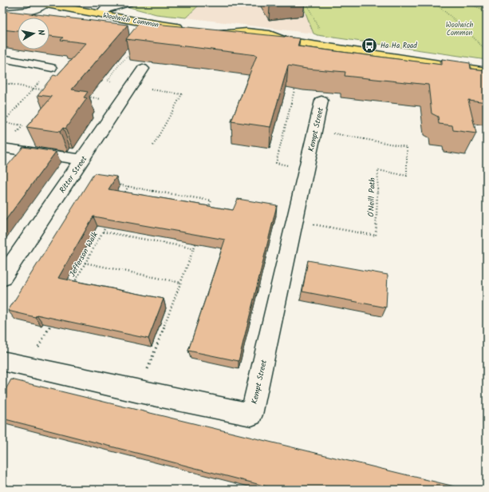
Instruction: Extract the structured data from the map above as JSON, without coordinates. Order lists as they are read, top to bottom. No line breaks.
{"streets":{"highway":["Woolwich Common"],"street":["Kempt Street","Ritter Street"],"path":["O'Neill Path","Jefferson Walk"]},"crossings":[["Kempt Street","O'Neill Path"]],"parks":["Woolwich Common"],"places":{"bus stop":["Ha Ha Road"]},"north":"right"}
